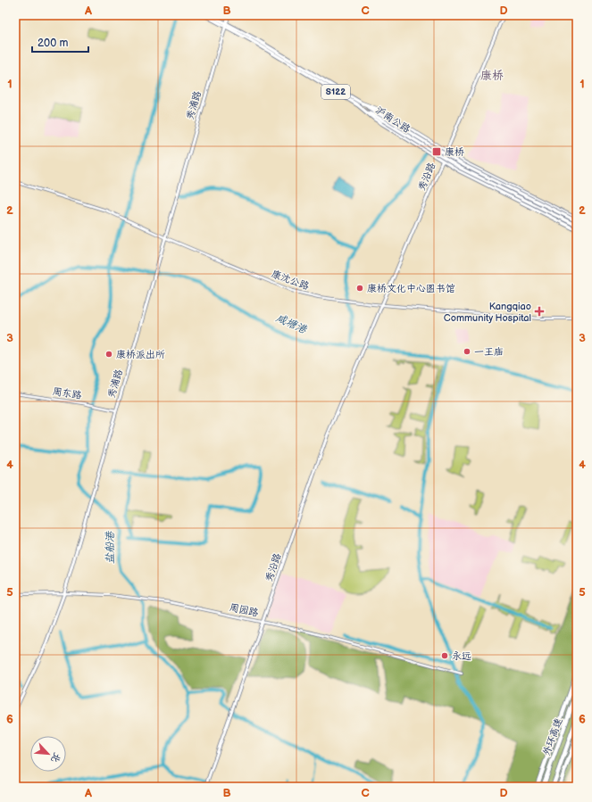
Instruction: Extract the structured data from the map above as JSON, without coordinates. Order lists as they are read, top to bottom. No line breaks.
{"streets":{"highway":["外环高速"],"main road":["S122","秀浦路","沪南公路","秀沿路"],"street":["康沈公路","周东路","周园路"]},"crossings":[["秀浦路","沪南公路"],["秀浦路","康沈公路"],["秀浦路","周东路"],["秀浦路","周园路"],["沪南公路","秀沿路"],["秀沿路","康沈公路"],["秀沿路","周园路"]],"districts":["康桥"],"water":["咸塘港","盐船港"],"places":{"transit":["康桥"],"other":["康桥文化中心图书馆","一王庙","康桥派出所","永远"],"health":["Kangqiao Community Hospital"]},"scale_bar":"200 m","north":"bottom right","grid":{"columns":["A","B","C","D"],"rows":["1","2","3","4","5","6"]}}
